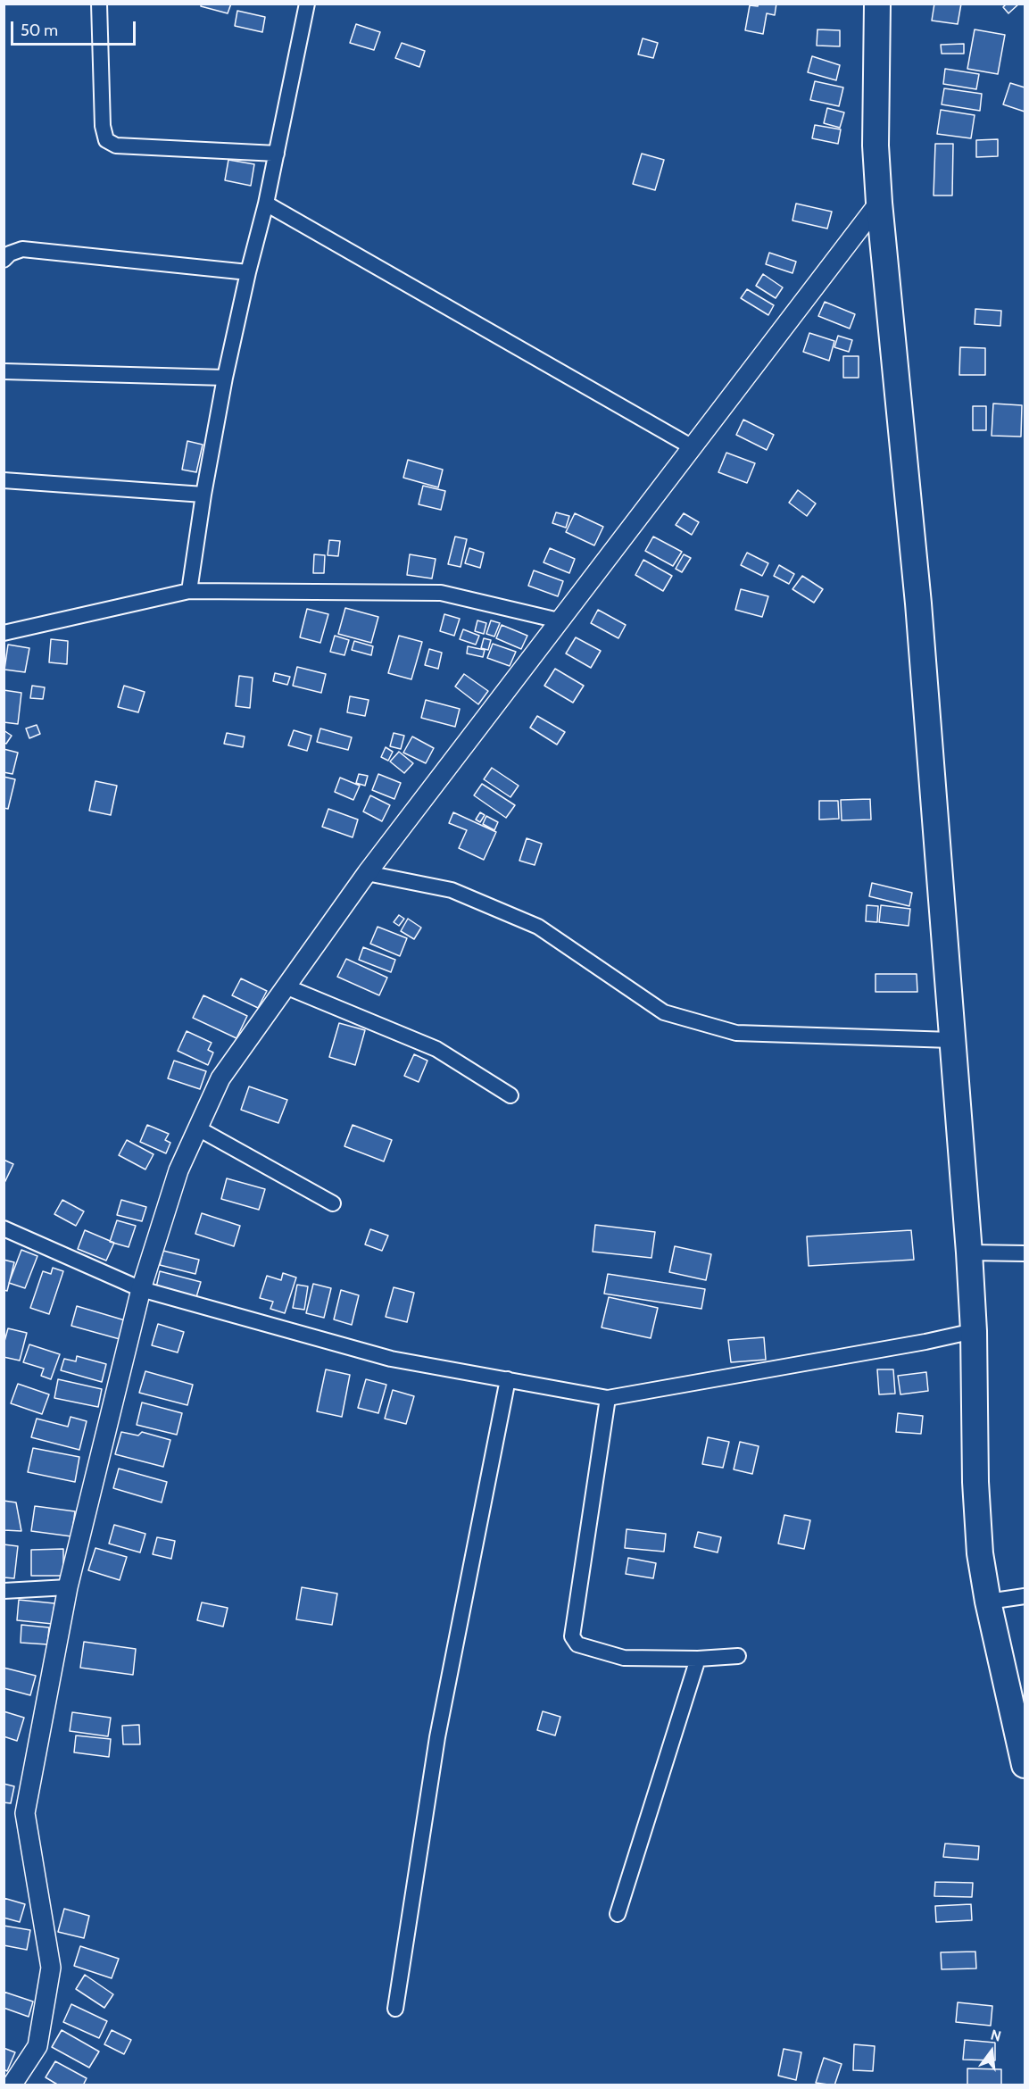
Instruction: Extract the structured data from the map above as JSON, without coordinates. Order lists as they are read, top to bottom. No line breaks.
{"scale_bar":"50 m","north":"top"}
